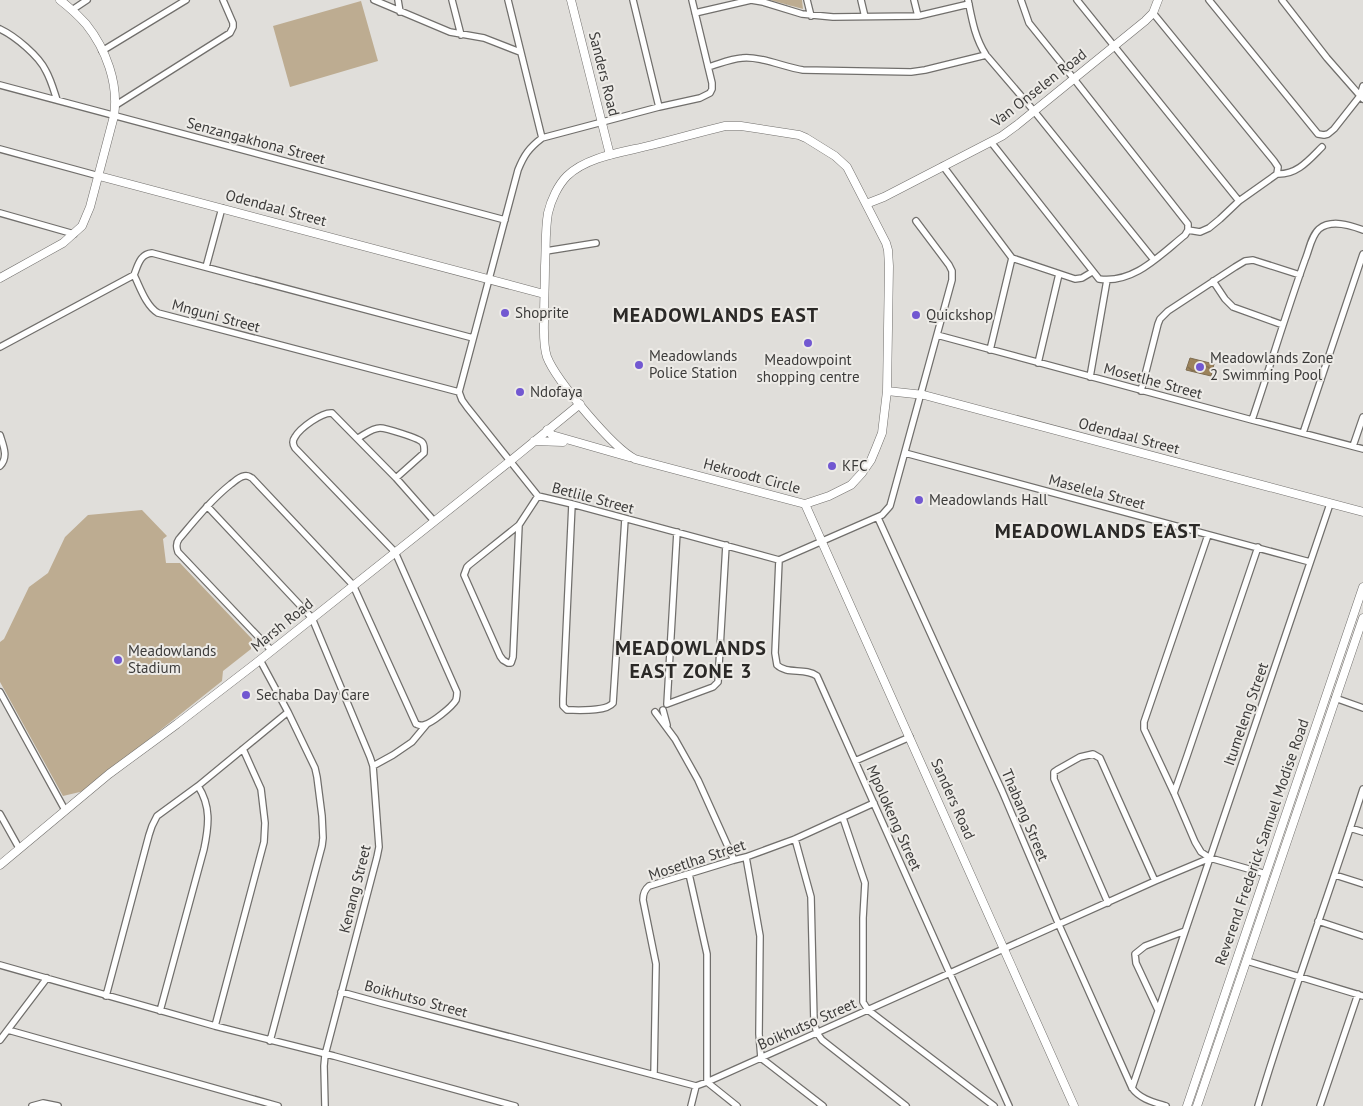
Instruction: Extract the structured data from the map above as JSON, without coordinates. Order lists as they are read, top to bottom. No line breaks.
{"streets":{"street":["Sanders Road","Van Onselen Road","Senzangakhona Street","Odendaal Street","Mnguni Street","Mosetlhe Street","Hekroodt Circle","Maselela Street","Betlile Street","Marsh Road","Itumeleng Street","Thabang Street","Mpolokeng Street","Reverend Frederick Samuel Modise Road","Mosetlha Street","Kenang Street","Boikhutso Street"]},"crossings":[["Sanders Road","Hekroodt Circle"],["Sanders Road","Boikhutso Street"],["Van Onselen Road","Hekroodt Circle"],["Odendaal Street","Hekroodt Circle"],["Odendaal Street","Itumeleng Street"],["Mnguni Street","Betlile Street"],["Hekroodt Circle","Marsh Road"],["Maselela Street","Itumeleng Street"],["Betlile Street","Marsh Road"],["Betlile Street","Mpolokeng Street"],["Marsh Road","Kenang Street"],["Itumeleng Street","Thabang Street"],["Itumeleng Street","Boikhutso Street"],["Thabang Street","Boikhutso Street"],["Mpolokeng Street","Mosetlha Street"],["Mpolokeng Street","Boikhutso Street"],["Mosetlha Street","Boikhutso Street"],["Kenang Street","Boikhutso Street"]],"districts":["MEADOWLANDS EAST","MEADOWLANDS EAST","MEADOWLANDS EAST ZONE 3"],"places":["Shoprite","Quickshop","Meadowpoint shopping centre","Meadowlands Police Station","Meadowlands Zone 2 Swimming Pool","Ndofaya","KFC","Meadowlands Hall","Meadowlands Stadium","Sechaba Day Care"]}
